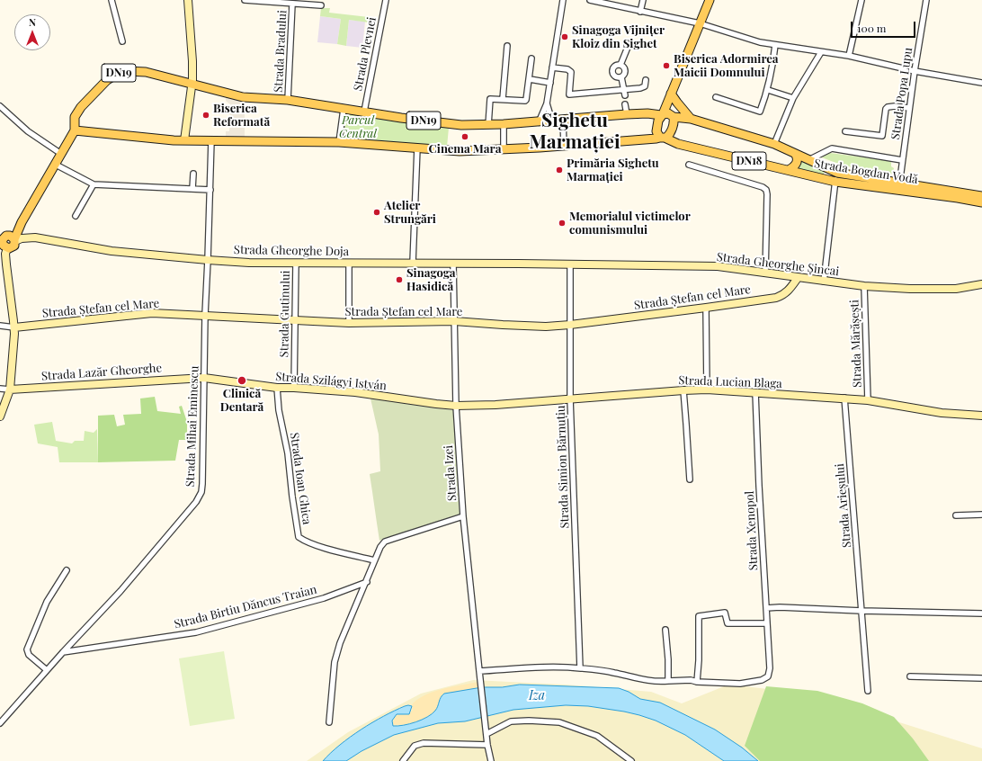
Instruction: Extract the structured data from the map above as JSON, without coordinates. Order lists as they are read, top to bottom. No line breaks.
{"streets":{"main road":["DN19","DN18","Strada Bogdan Vodă","Strada Gheorghe Doja","Strada Gheorghe Șincai","Strada Ștefan cel Mare","Strada Lazăr Gheorghe","Strada Szilágyi István","Strada Lucian Blaga"],"street":["Strada Bradului","Strada Plevnei","Strada Popa Lupu","Strada Gutinului","Strada Mărășești","Strada Mihai Eminescu","Strada Simion Bărnuțiu","Strada Izei","Strada Ioan Ghica","Strada Arieșului","Strada Xenopol","Strada Birtiu Dăncus Traian"]},"crossings":[["Strada Bradului","DN19"],["Strada Plevnei","DN19"],["DN19","Strada Bogdan Vodă"],["DN19","Strada Gheorghe Doja"],["DN19","Strada Mihai Eminescu"],["Strada Popa Lupu","Strada Bogdan Vodă"],["DN18","Strada Bogdan Vodă"],["Strada Gheorghe Doja","Strada Gheorghe Șincai"],["Strada Gheorghe Doja","Strada Gutinului"],["Strada Gheorghe Doja","Strada Mihai Eminescu"],["Strada Gheorghe Doja","Strada Simion Bărnuțiu"],["Strada Gheorghe Doja","Strada Izei"],["Strada Gheorghe Șincai","Strada Ștefan cel Mare"],["Strada Gheorghe Șincai","Strada Mărășești"],["Strada Gheorghe Șincai","Strada Simion Bărnuțiu"],["Strada Ștefan cel Mare","Strada Gutinului"],["Strada Ștefan cel Mare","Strada Mihai Eminescu"],["Strada Ștefan cel Mare","Strada Simion Bărnuțiu"],["Strada Ștefan cel Mare","Strada Izei"],["Strada Gutinului","Strada Szilágyi István"],["Strada Mărășești","Strada Lucian Blaga"],["Strada Lazăr Gheorghe","Strada Szilágyi István"],["Strada Lazăr Gheorghe","Strada Mihai Eminescu"],["Strada Szilágyi István","Strada Lucian Blaga"],["Strada Szilágyi István","Strada Mihai Eminescu"],["Strada Szilágyi István","Strada Izei"],["Strada Szilágyi István","Strada Ioan Ghica"],["Strada Lucian Blaga","Strada Simion Bărnuțiu"],["Strada Lucian Blaga","Strada Izei"],["Strada Lucian Blaga","Strada Arieșului"],["Strada Lucian Blaga","Strada Xenopol"],["Strada Mihai Eminescu","Strada Birtiu Dăncus Traian"]],"districts":["Sighetu Marmației"],"water":["Iza"],"parks":["Parcul Central"],"places":["Sinagoga Vijnițer Kloiz din Sighet","Biserica Adormirea Maicii Domnului","Biserica Reformată","Cinema Mara","Primăria Sighetu Marmației","Atelier Strungări","Memorialul victimelor comunismului","Sinagoga Hasidică","Clinică Dentară"],"scale_bar":"100 m","north":"top"}
